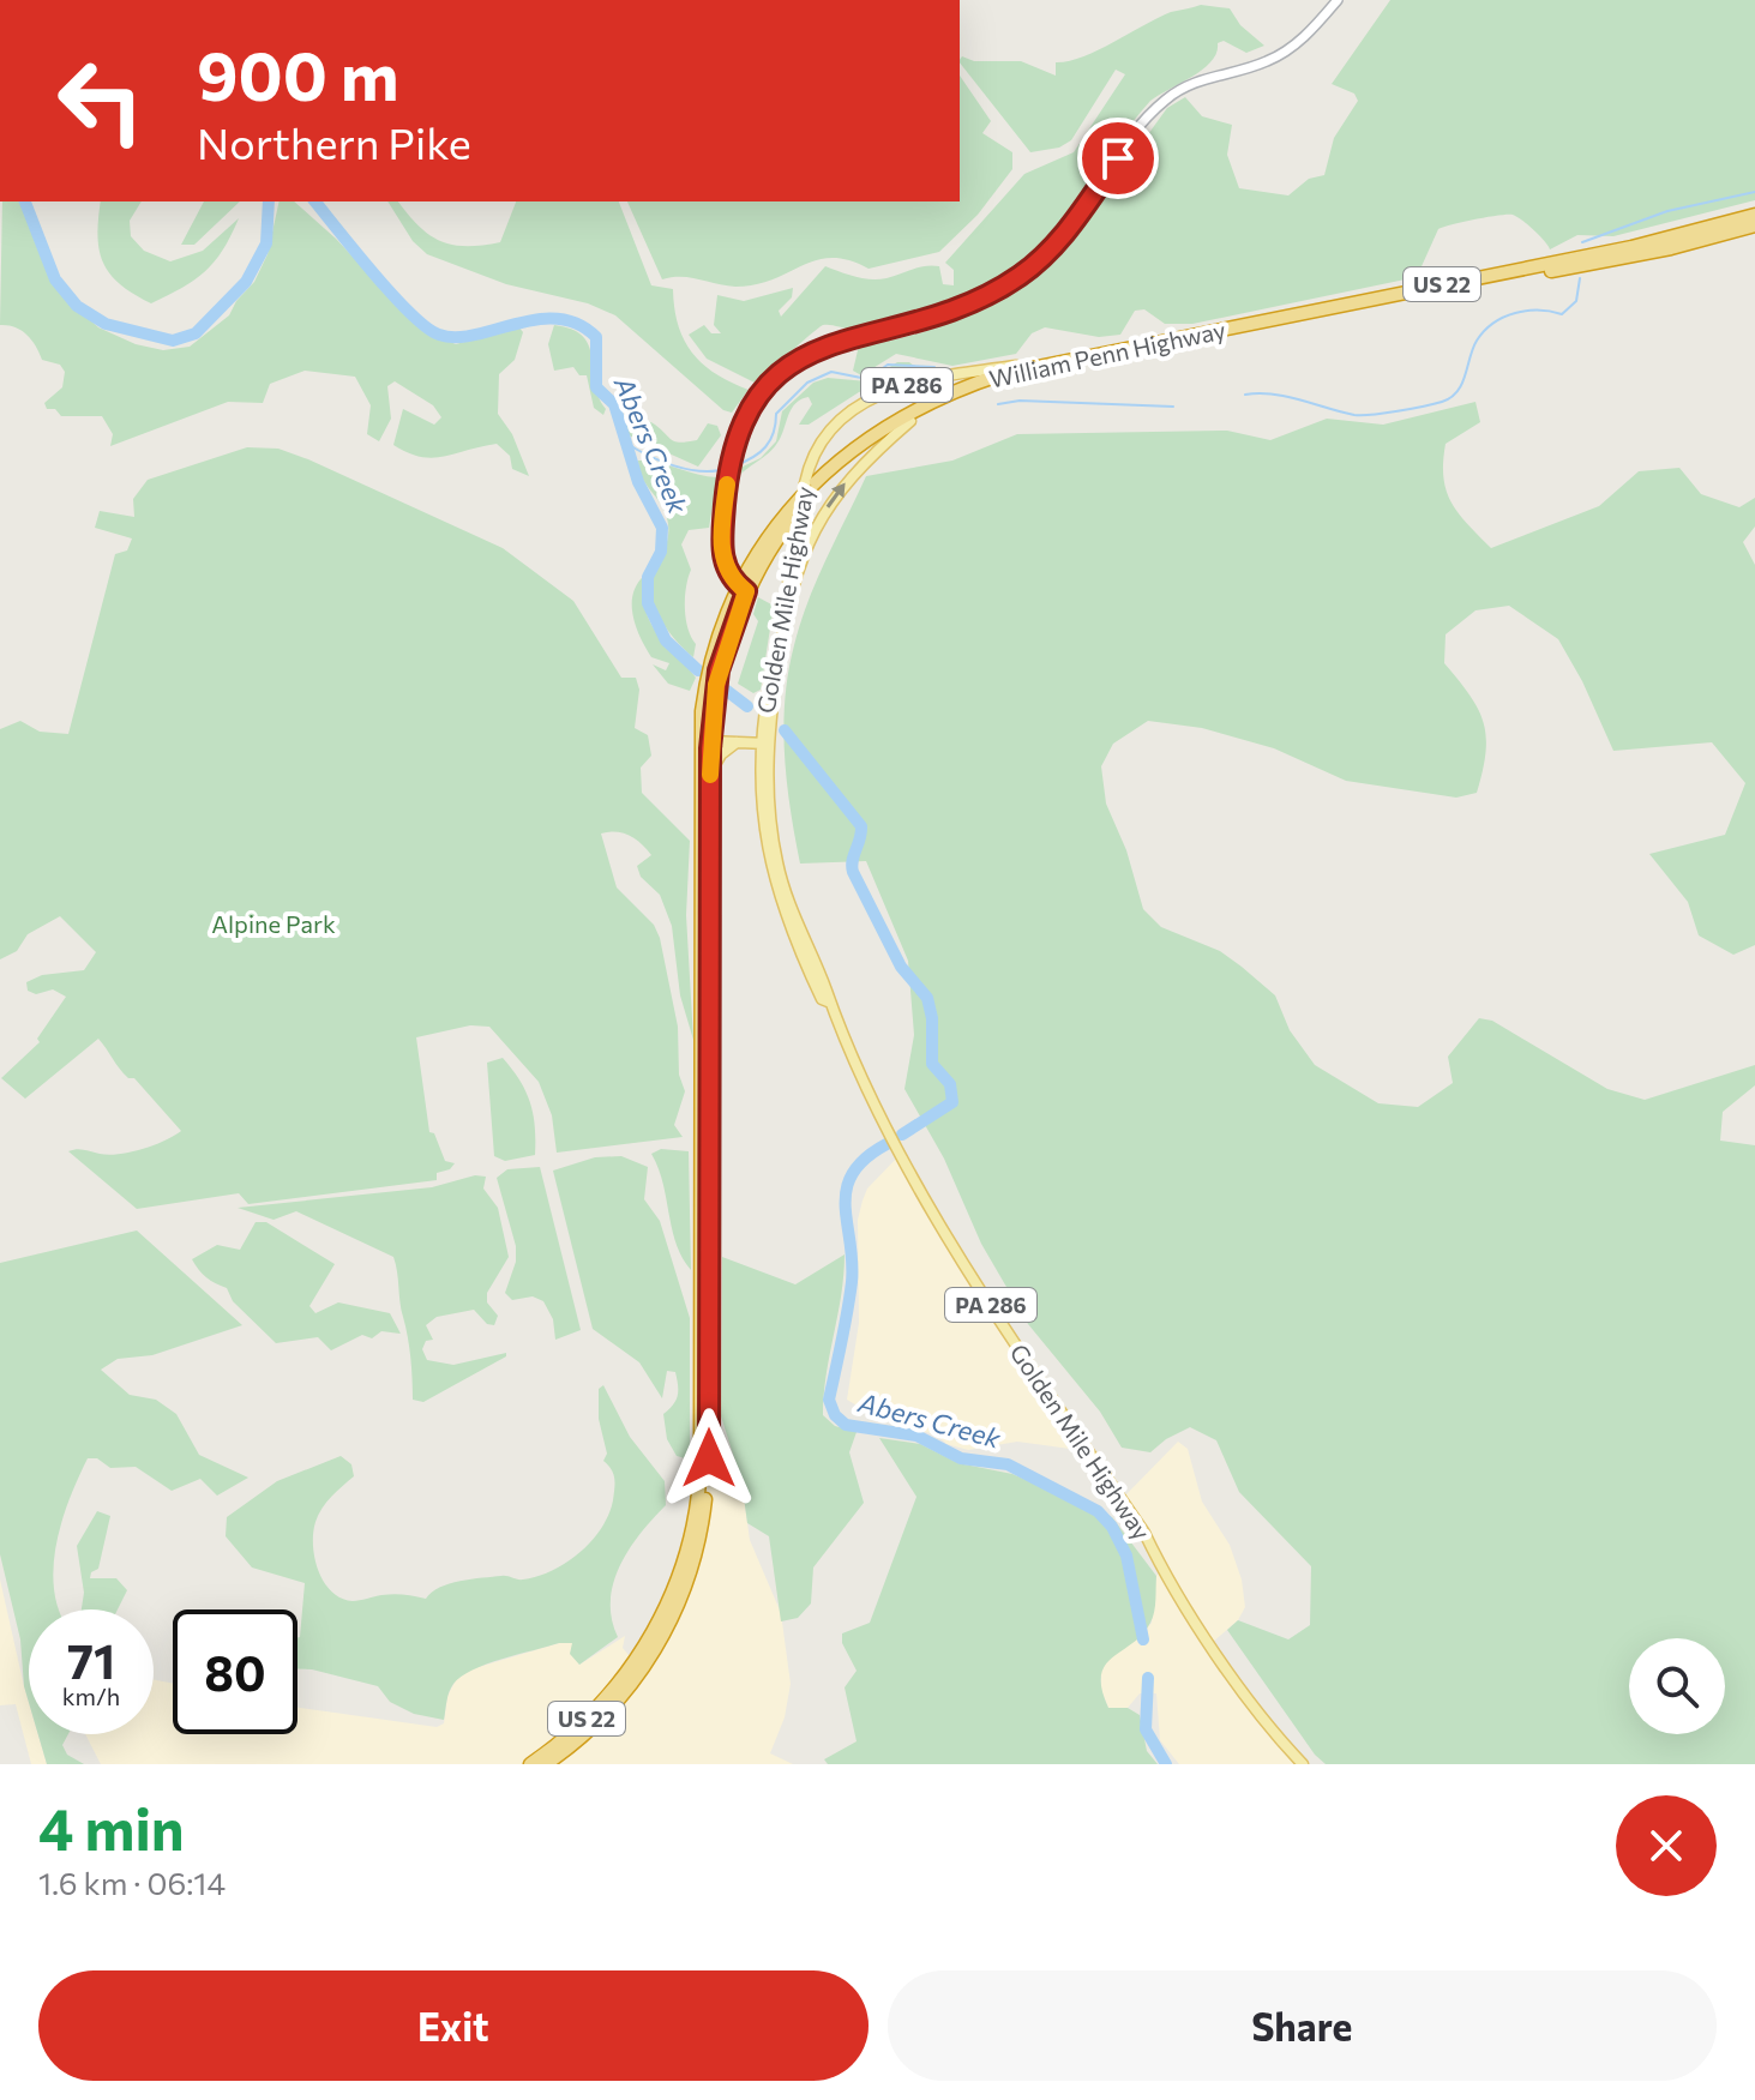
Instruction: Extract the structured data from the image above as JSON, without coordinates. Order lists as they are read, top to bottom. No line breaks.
{"streets":{"highway":["US 22","William Penn Highway"],"main road":["PA 286","Golden Mile Highway"]},"crossings":[["William Penn Highway","Golden Mile Highway"]],"water":["Abers Creek"],"parks":["Alpine Park"],"page":{"turn":["900 m","Northern Pike"],"speed":"71 km/h","limit":"80","heading":["4 min","1.6 km · 06:14"],"buttons":["Exit","Share"]}}
